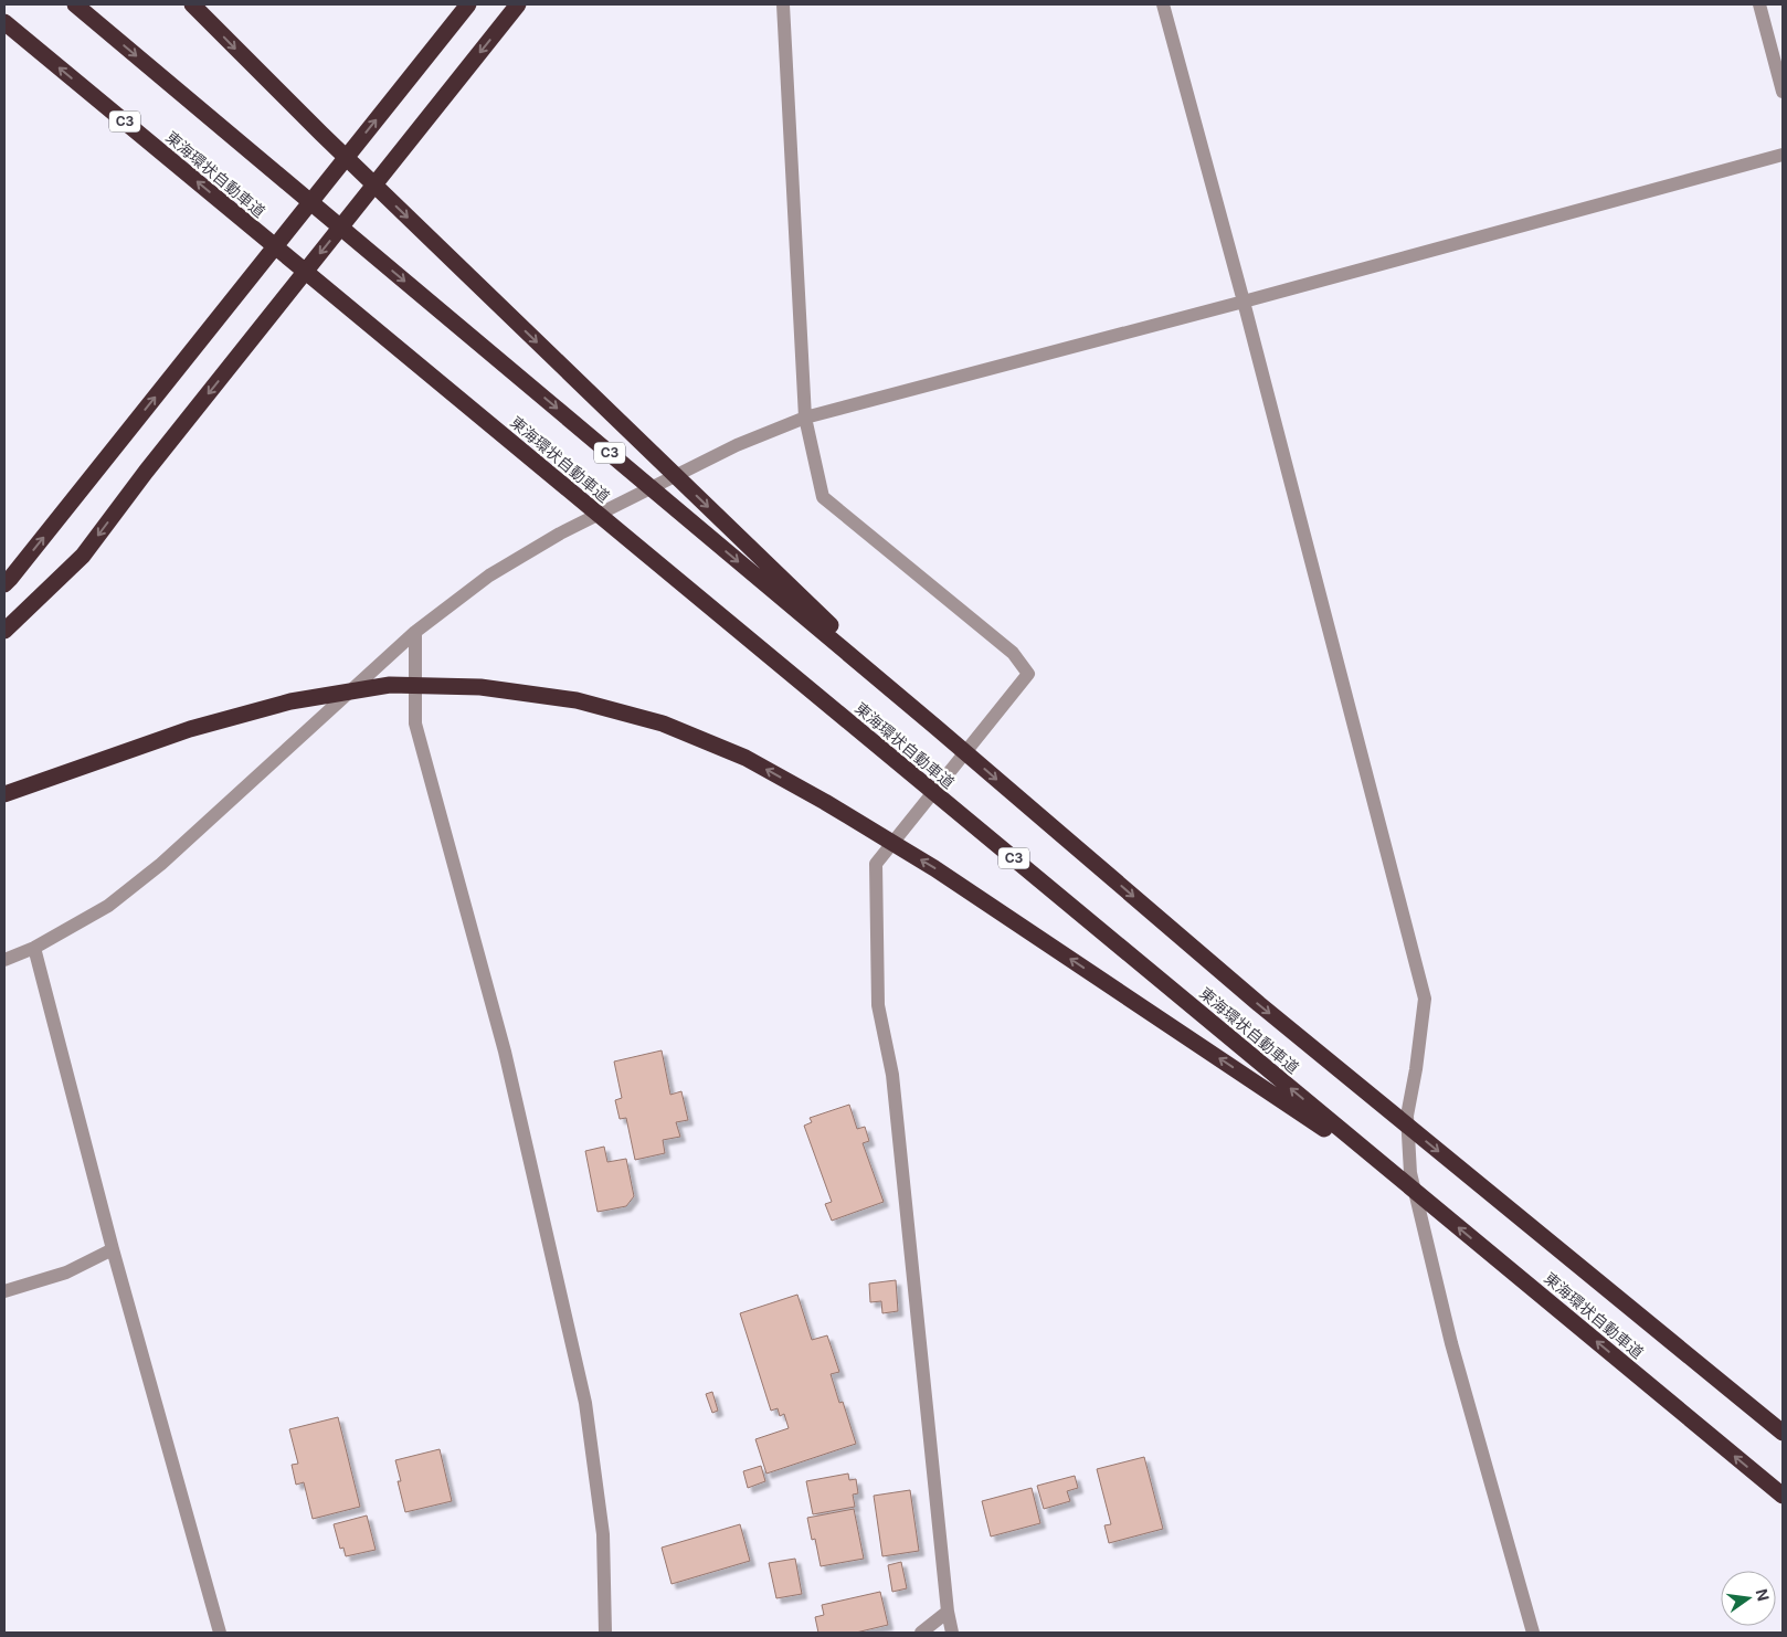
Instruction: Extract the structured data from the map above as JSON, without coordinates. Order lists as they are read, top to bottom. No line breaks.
{"streets":{"highway":["C3","東海環状自動車道"]},"north":"right"}
